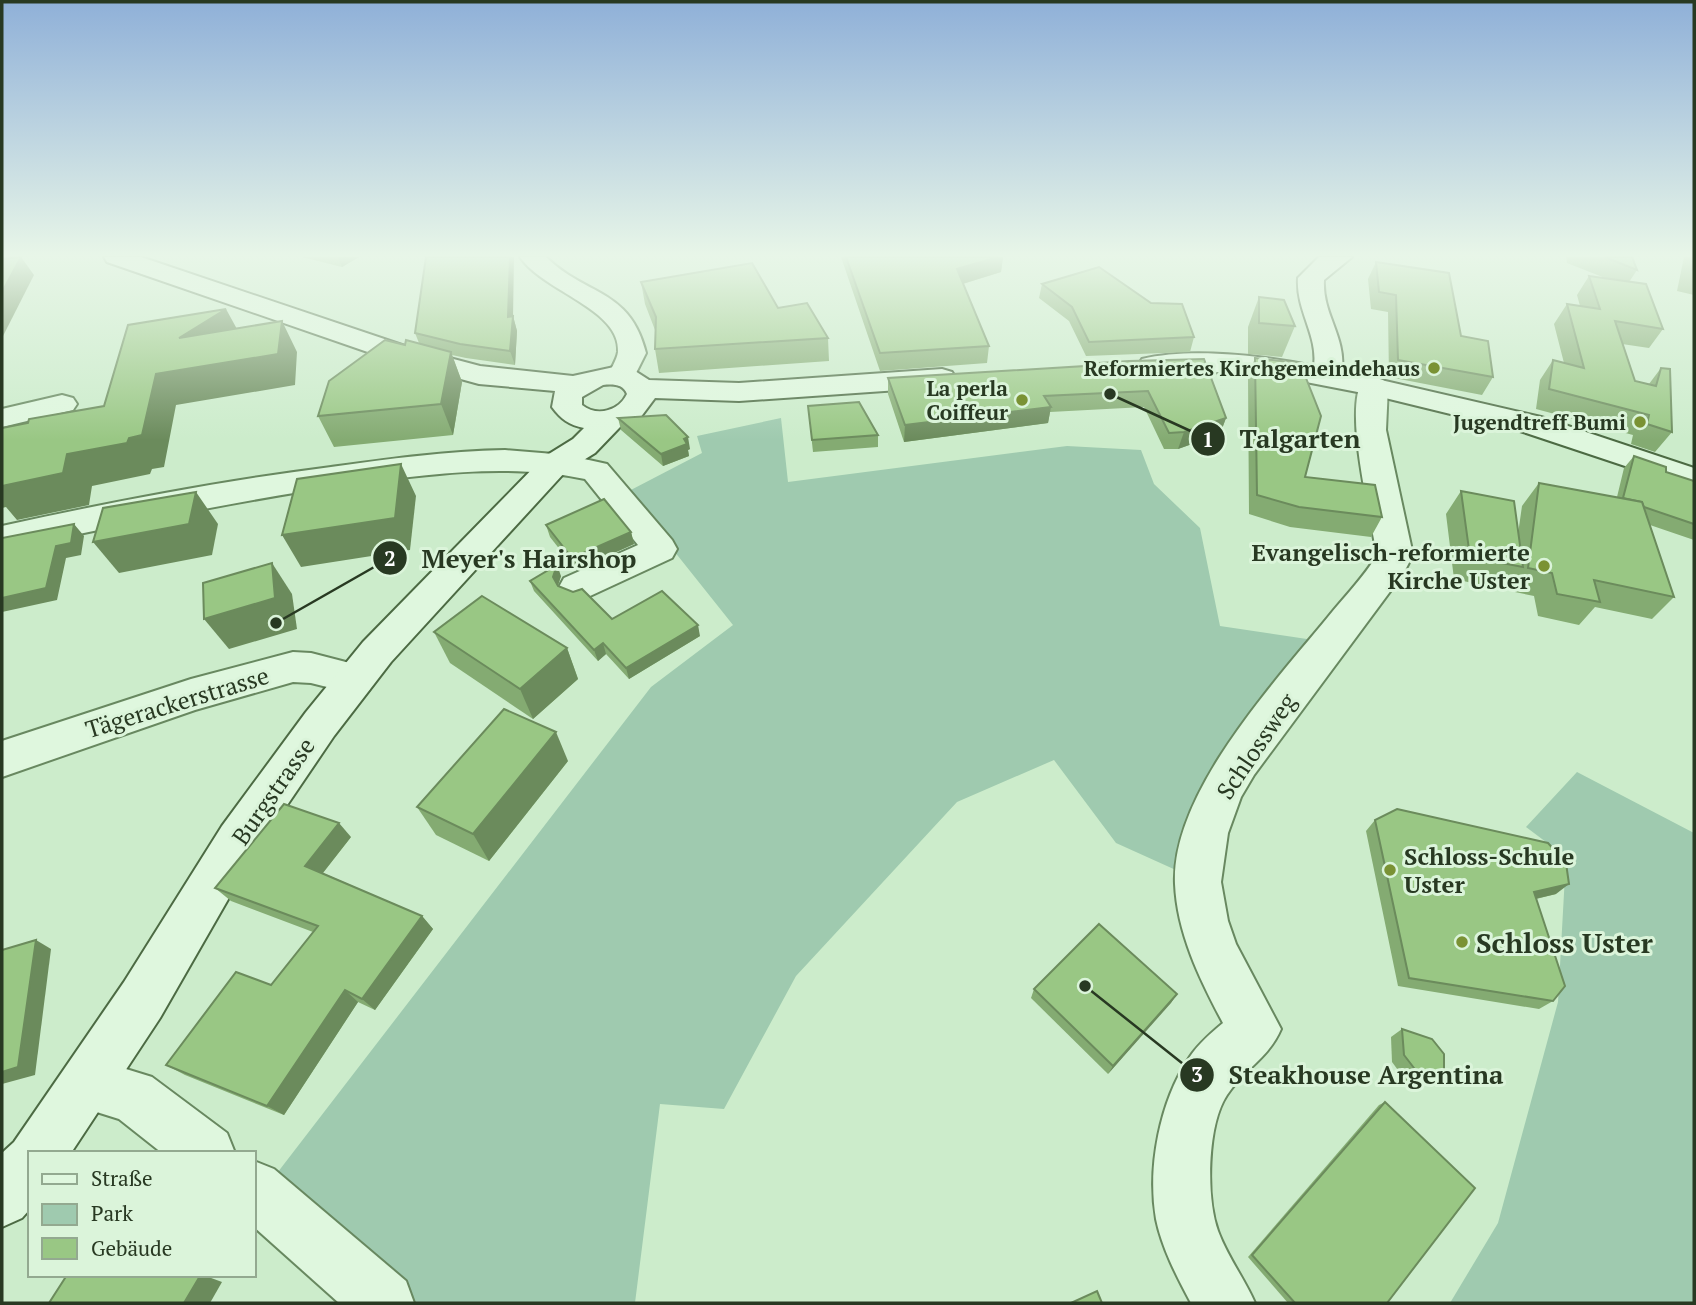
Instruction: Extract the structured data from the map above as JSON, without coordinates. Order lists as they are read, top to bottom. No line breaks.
{"streets":{"street":["Tägerackerstrasse","Schlossweg","Burgstrasse"]},"crossings":[["Tägerackerstrasse","Burgstrasse"]],"places":["Reformiertes Kirchgemeindehaus","Talgarten","La perla Coiffeur","Jugendtreff Bumi","Evangelisch-reformierte Kirche Uster","Meyer's Hairshop","Schloss-Schule Uster","Schloss Uster","Steakhouse Argentina"],"legend":["Straße","Park","Gebäude"]}
